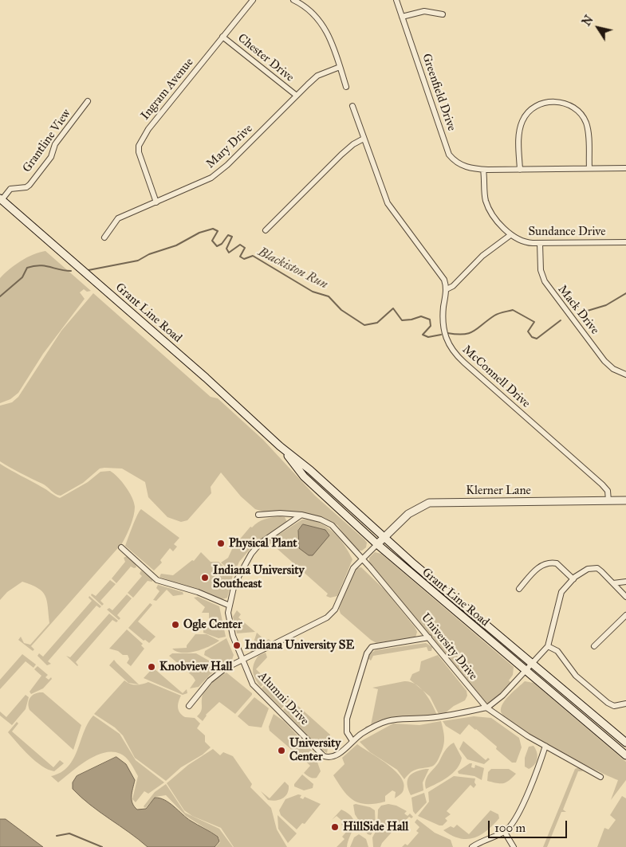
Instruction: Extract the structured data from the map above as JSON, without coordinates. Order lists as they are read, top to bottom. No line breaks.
{"streets":{"main road":["Grant Line Road","Klerner Lane"],"street":["Chester Drive","Ingram Avenue","Greenfield Drive","Grantline View","Mary Drive","Sundance Drive","Mack Drive","McConnell Drive","University Drive","Alumni Drive"]},"crossings":[["Chester Drive","Ingram Avenue"],["Chester Drive","Mary Drive"],["Ingram Avenue","Mary Drive"],["Grantline View","Grant Line Road"],["Sundance Drive","Mack Drive"],["Grant Line Road","Klerner Lane"],["McConnell Drive","Klerner Lane"],["University Drive","Alumni Drive"]],"water":["Blackiston Run"],"places":["Physical Plant","Indiana University Southeast","Ogle Center","Indiana University SE","Knobview Hall","University Center","HillSide Hall"],"scale_bar":"100 m","north":"top left"}
